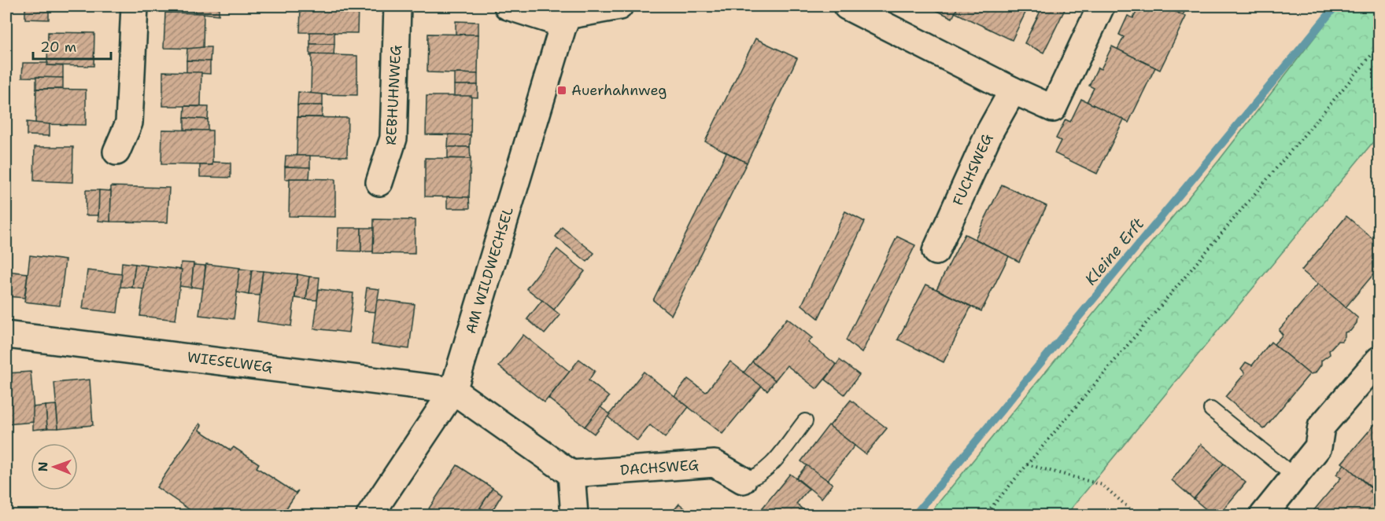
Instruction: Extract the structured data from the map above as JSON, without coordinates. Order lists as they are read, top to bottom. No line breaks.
{"streets":{"street":["REBHUHNWEG","FUCHSWEG","AM WILDWECHSEL","WIESELWEG","DACHSWEG"]},"crossings":[["AM WILDWECHSEL","WIESELWEG"]],"water":["Kleine Erft"],"places":{"transit":["Auerhahnweg"]},"scale_bar":"20 m","north":"left"}
